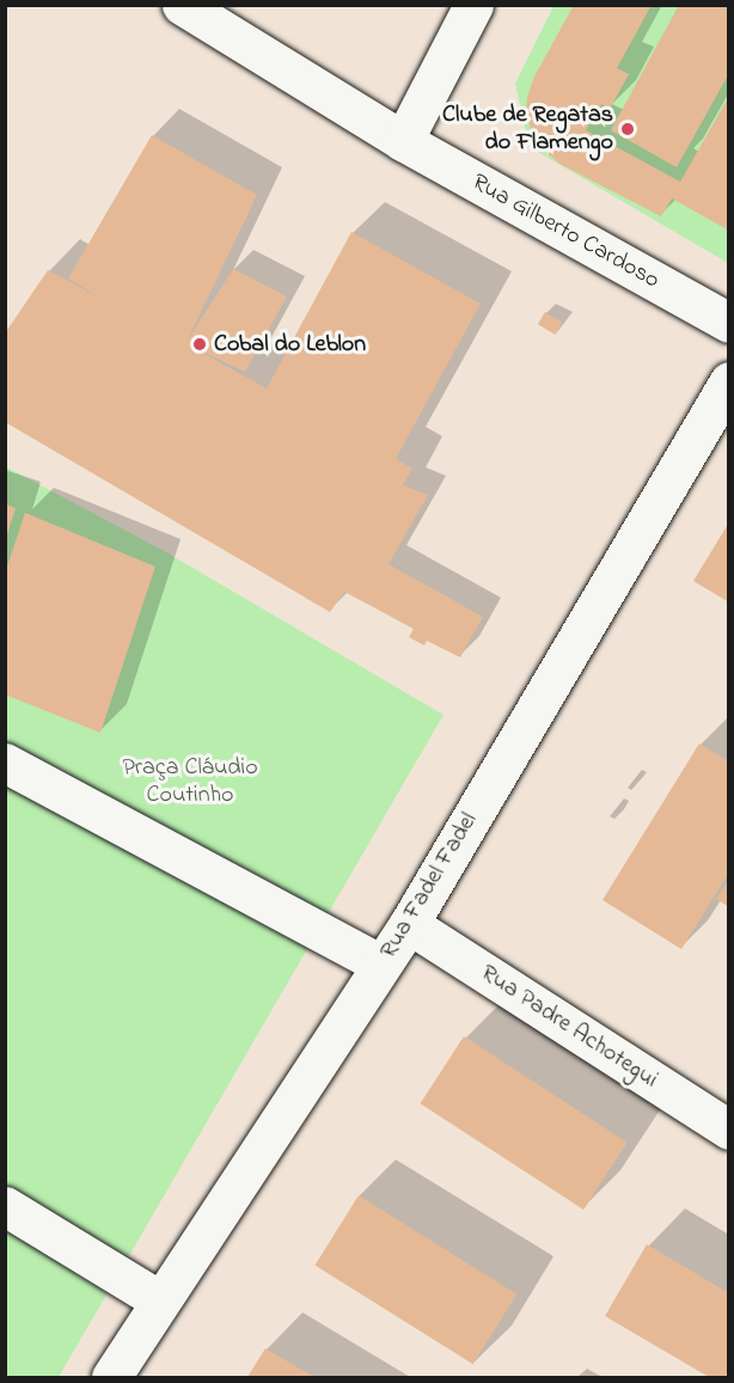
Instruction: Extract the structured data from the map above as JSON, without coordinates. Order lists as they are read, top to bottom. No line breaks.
{"streets":{"street":["Rua Gilberto Cardoso","Rua Fadel Fadel","Rua Padre Achotegui"]},"crossings":[["Rua Fadel Fadel","Rua Padre Achotegui"]],"parks":["Praça Cláudio Coutinho"],"places":["Clube de Regatas do Flamengo","Cobal do Leblon"]}
